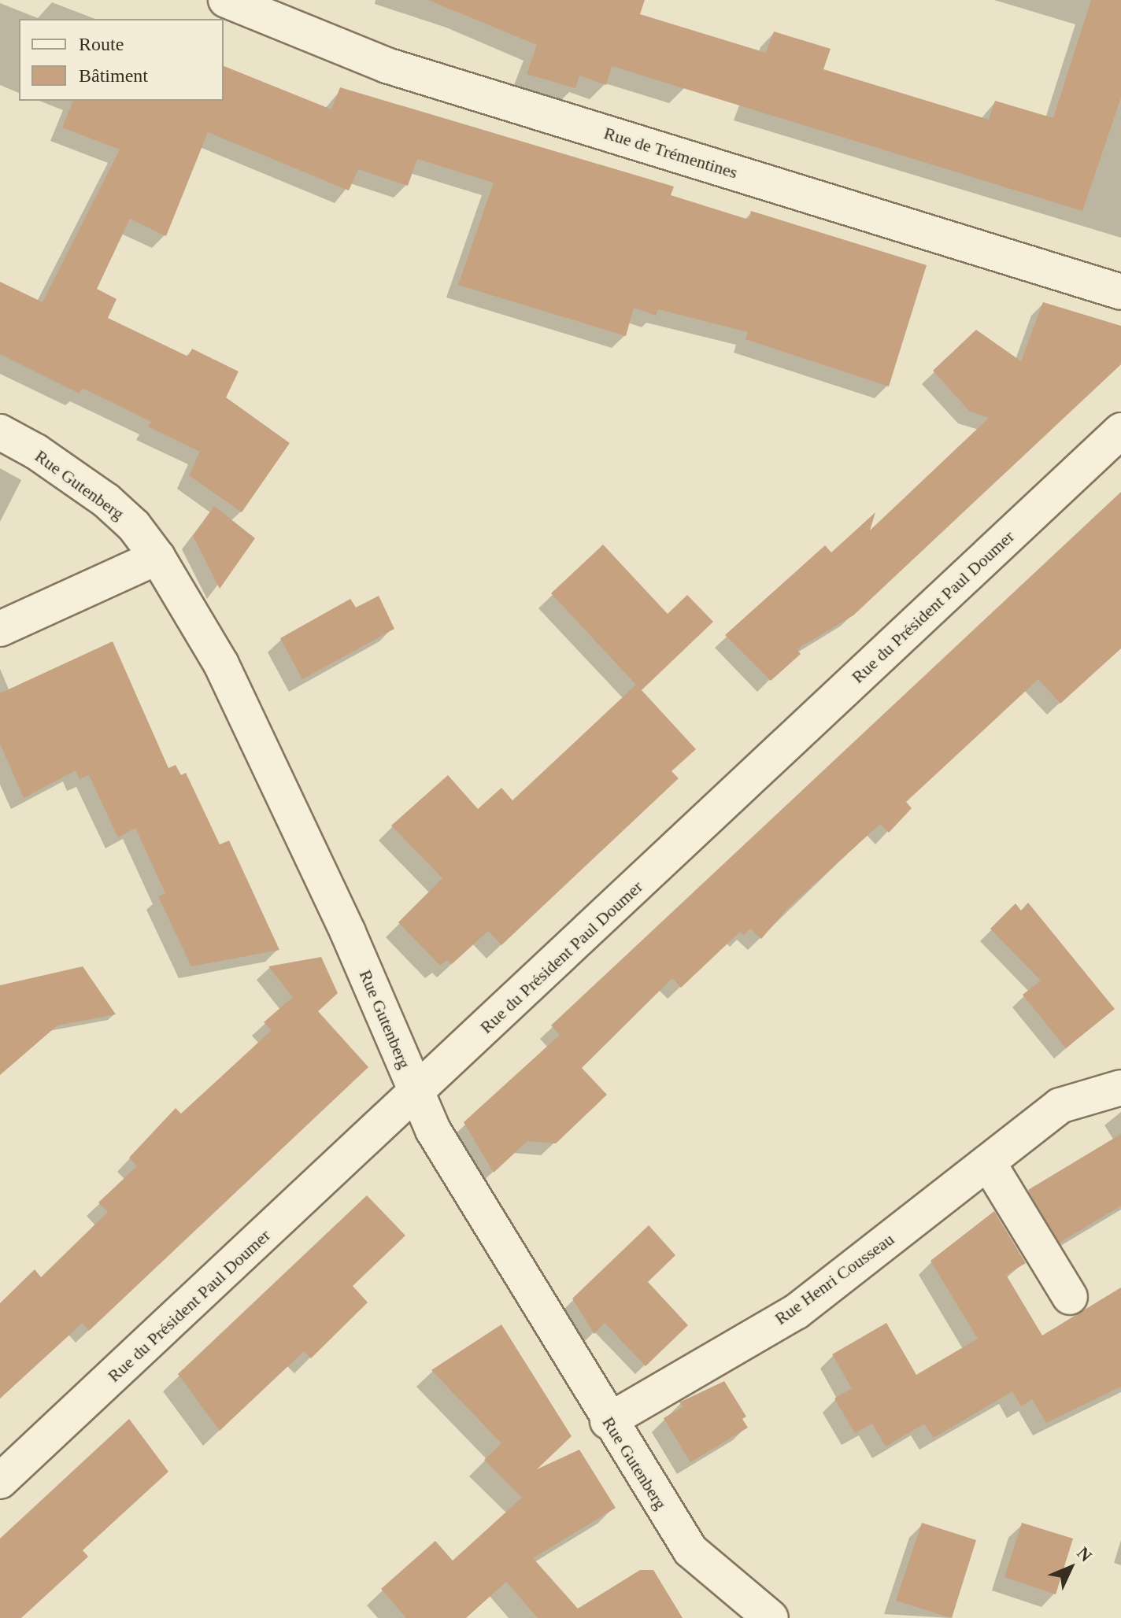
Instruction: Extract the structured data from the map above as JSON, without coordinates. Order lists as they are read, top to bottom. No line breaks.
{"streets":{"street":["Rue de Trémentines","Rue Gutenberg","Rue du Président Paul Doumer","Rue Henri Cousseau"]},"crossings":[["Rue Gutenberg","Rue du Président Paul Doumer"],["Rue Gutenberg","Rue Henri Cousseau"]],"legend":["Route","Bâtiment"],"north":"top right"}
